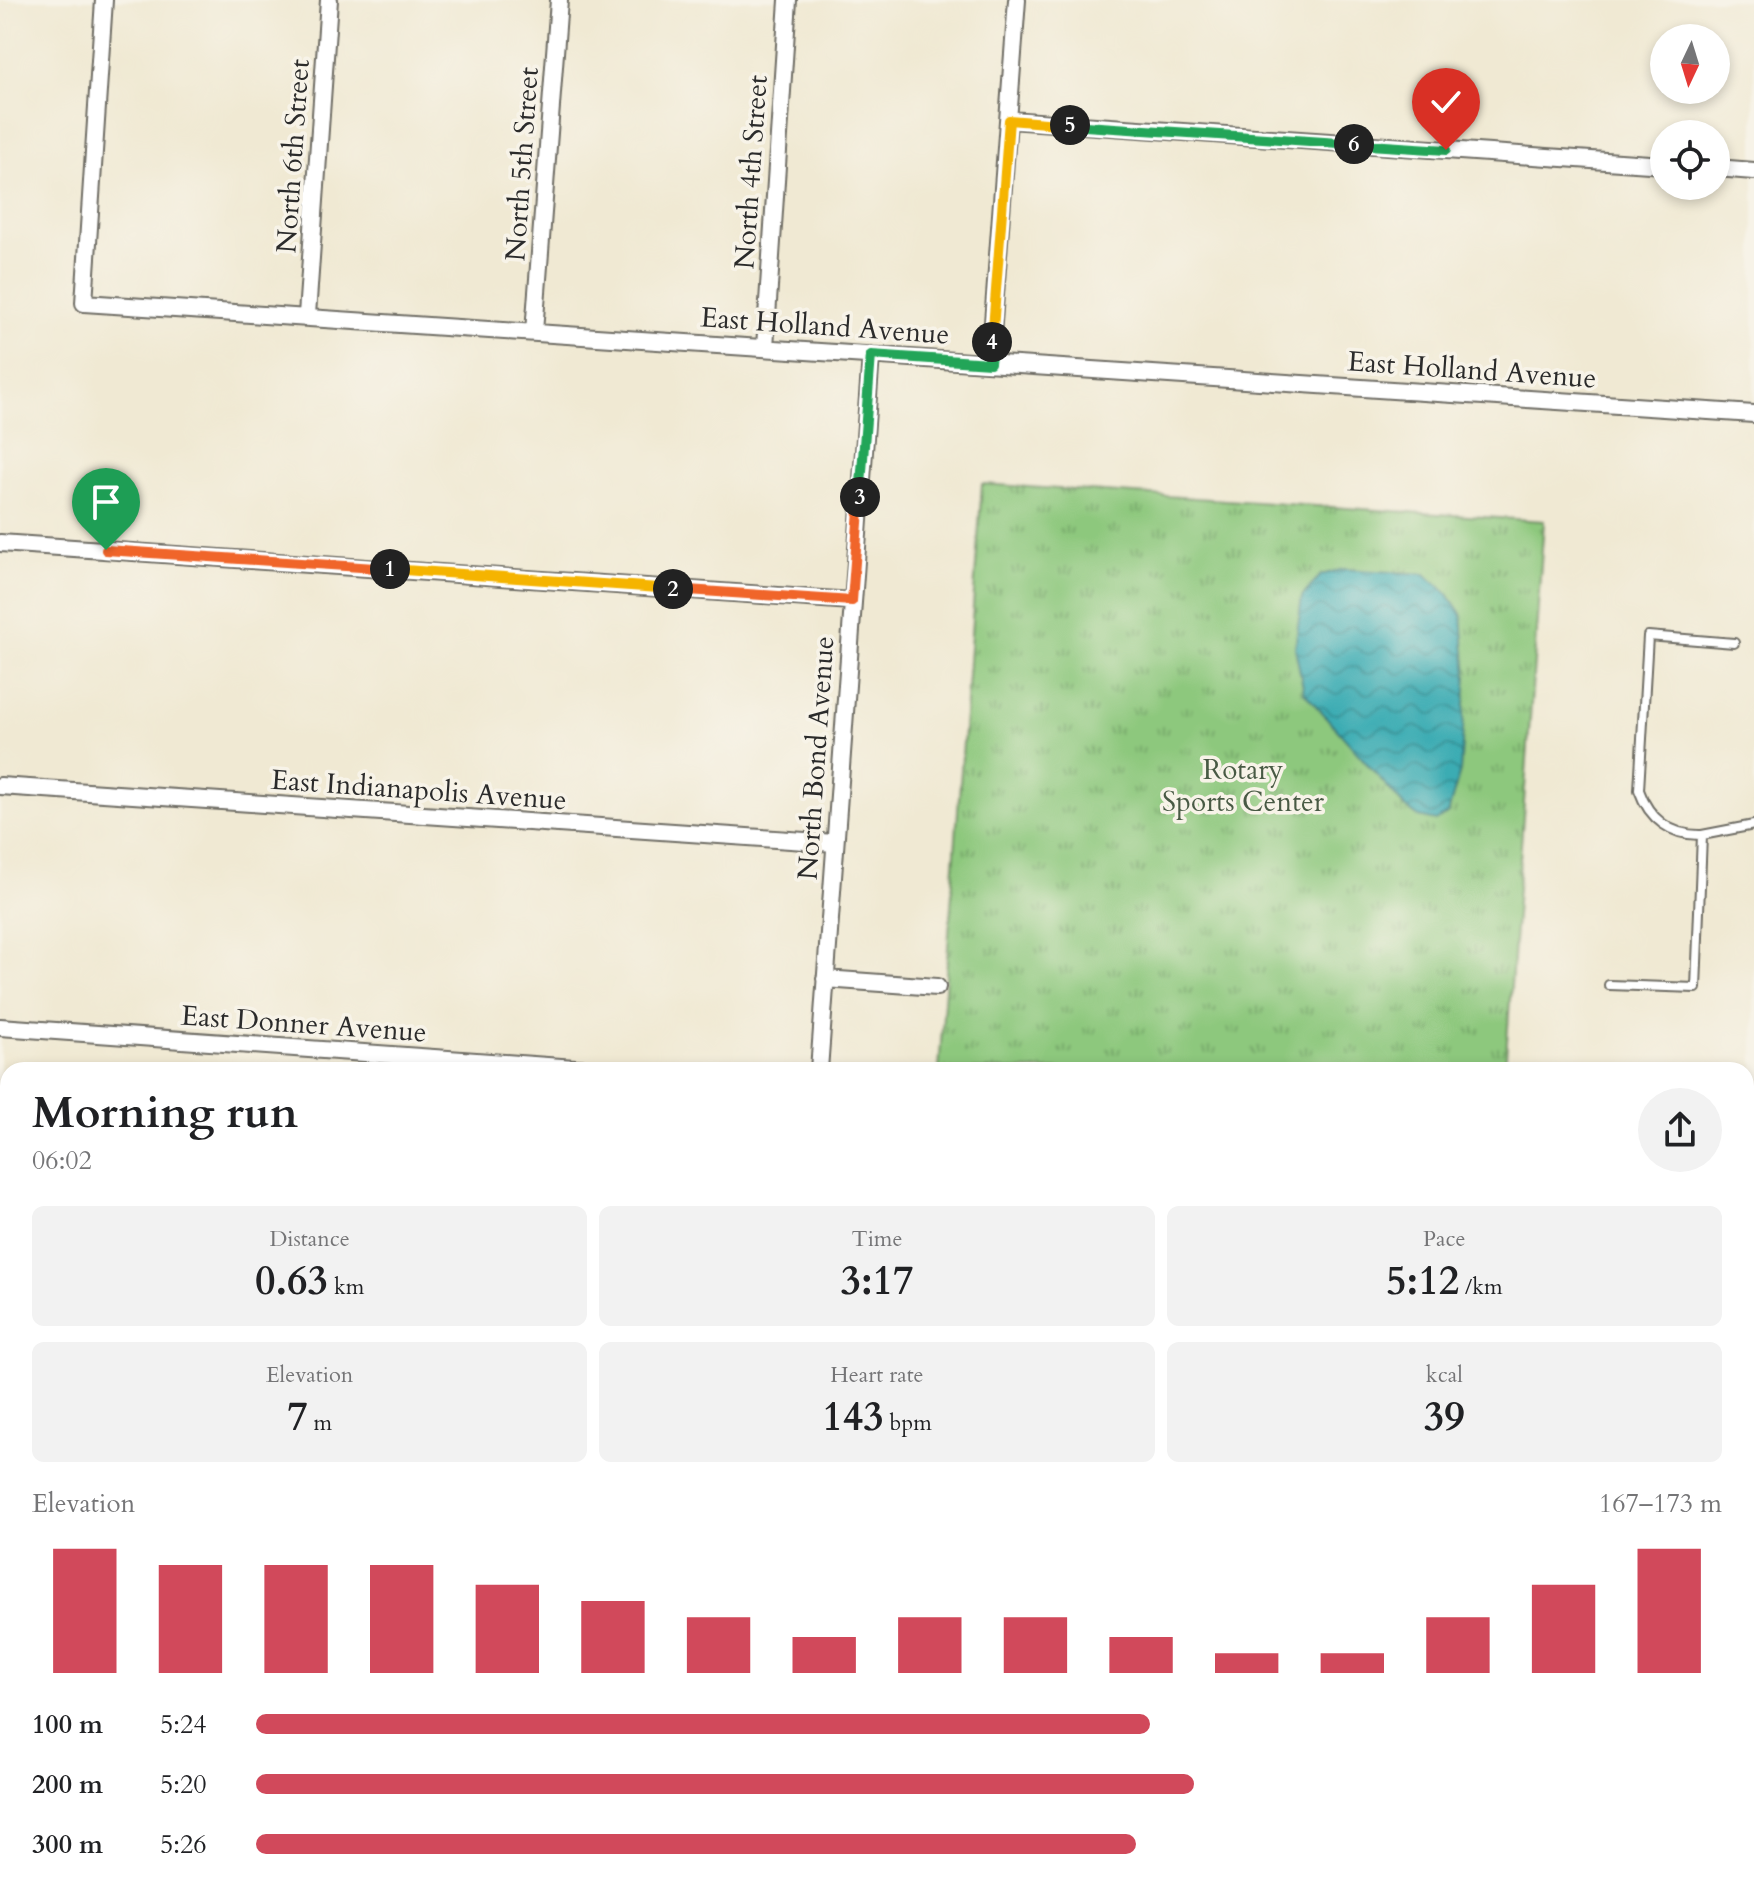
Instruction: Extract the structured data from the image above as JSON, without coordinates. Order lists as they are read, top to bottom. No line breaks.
{"streets":{"street":["North 6th Street","North 5th Street","North 4th Street","East Holland Avenue","North Bond Avenue","East Indianapolis Avenue","East Donner Avenue"]},"crossings":[["North 6th Street","East Holland Avenue"],["North 5th Street","East Holland Avenue"],["North 4th Street","East Holland Avenue"],["East Holland Avenue","North Bond Avenue"],["North Bond Avenue","East Indianapolis Avenue"]],"parks":["Rotary Sports Center"],"north":"bottom","page":{"pins":["5","6","4","3","1","2"],"heading":["Morning run","06:02"],"stats":[["Distance","0.63 km"],["Time","3:17"],["Pace","5:12 /km"],["Elevation","7 m"],["Heart rate","143 bpm"],["kcal","39"]],"chart":["Elevation","167–173 m"],"list":[{"name":"100 m","note":"5:24"},{"name":"200 m","note":"5:20"},{"name":"300 m","note":"5:26"}]}}
